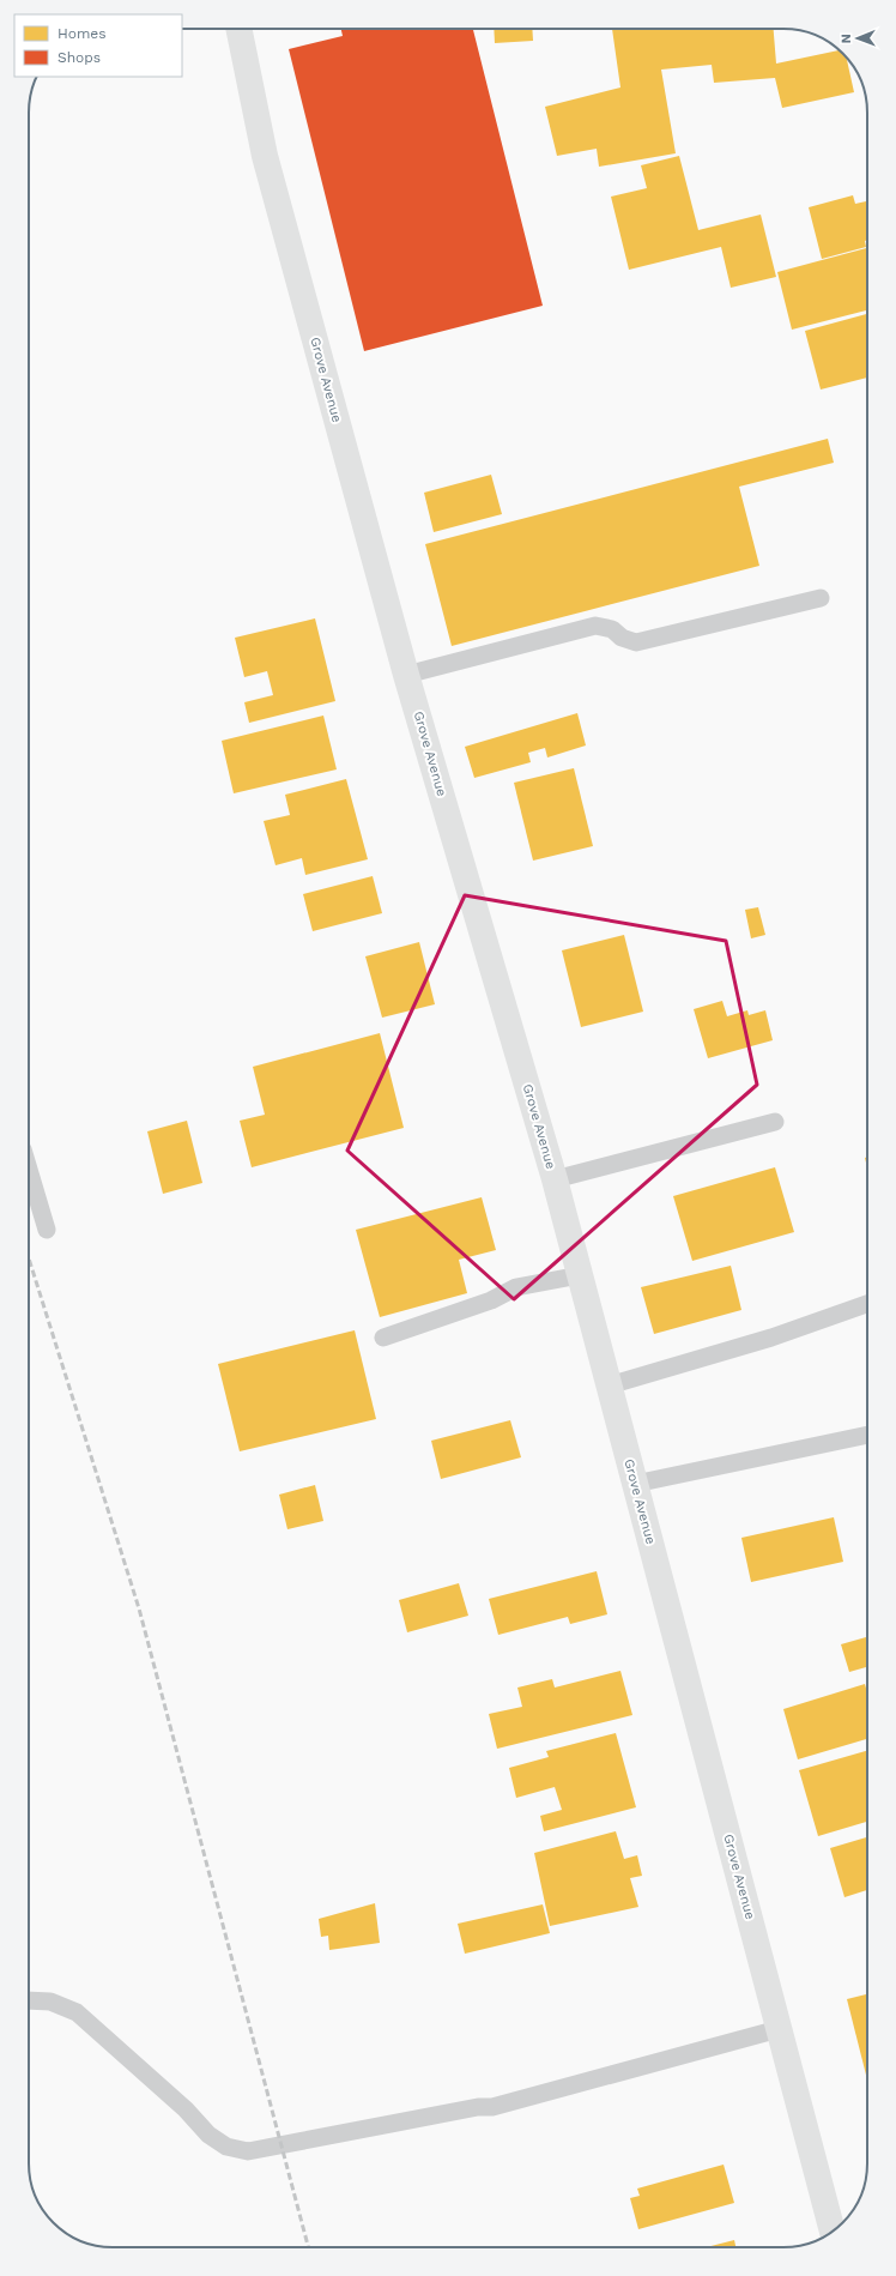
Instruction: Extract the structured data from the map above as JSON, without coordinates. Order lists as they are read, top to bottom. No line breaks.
{"streets":{"main road":["Grove Avenue"]},"legend":["Homes","Shops"],"north":"left"}
